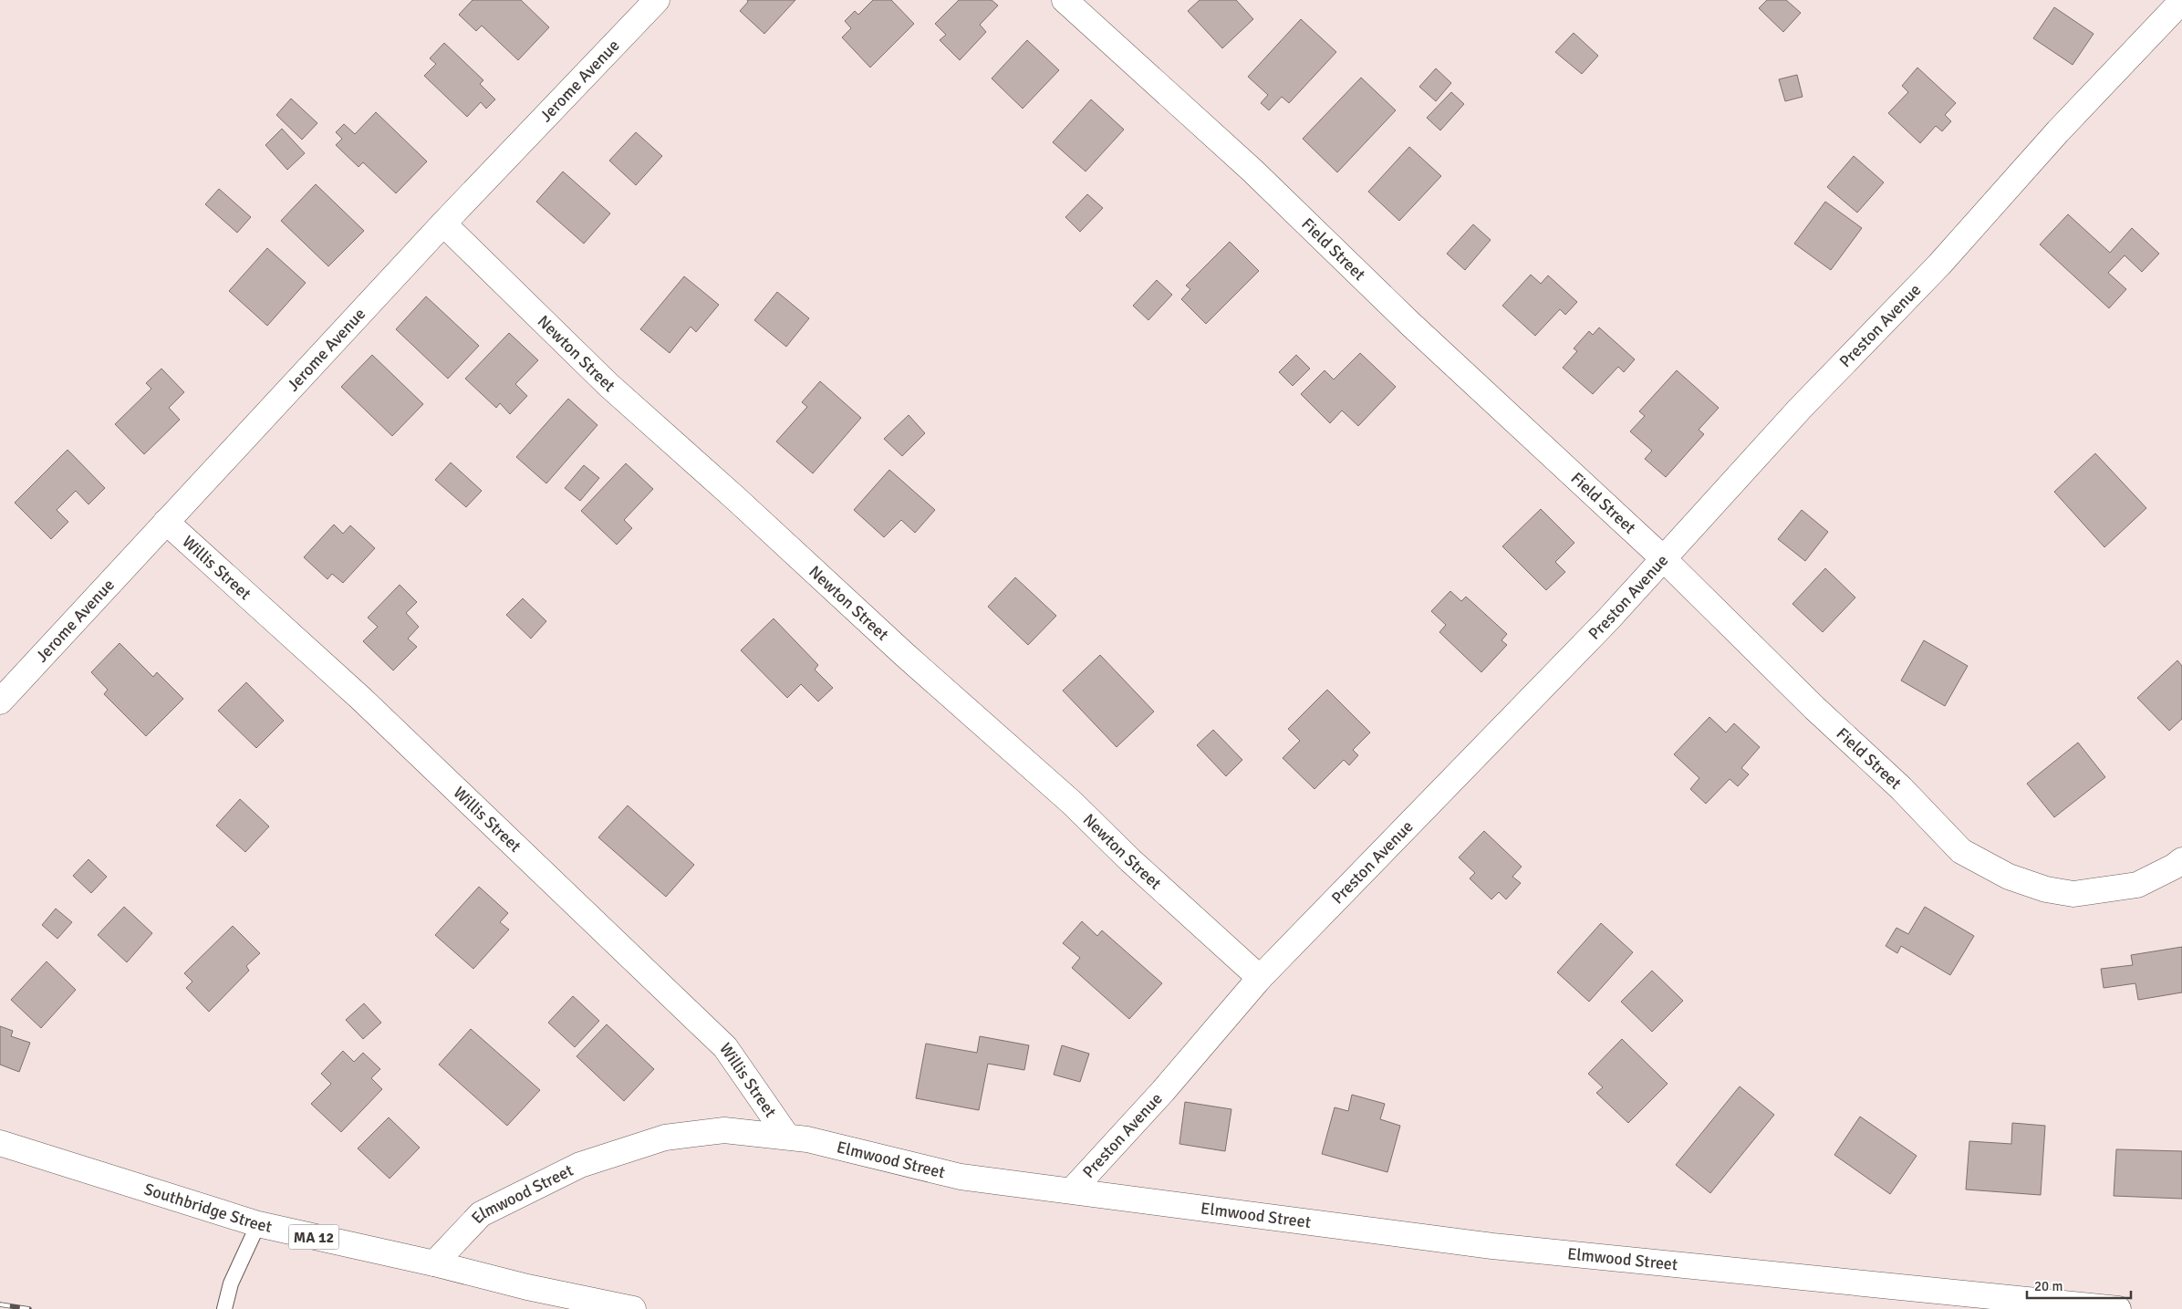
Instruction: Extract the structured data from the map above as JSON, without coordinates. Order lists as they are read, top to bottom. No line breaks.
{"streets":{"street":["Jerome Avenue","Field Street","Preston Avenue","Newton Street","Willis Street","Elmwood Street","Southbridge Street","MA 12"]},"crossings":[["Jerome Avenue","Newton Street"],["Jerome Avenue","Willis Street"],["Field Street","Preston Avenue"],["Preston Avenue","Newton Street"],["Preston Avenue","Elmwood Street"],["Willis Street","Elmwood Street"],["Elmwood Street","Southbridge Street"]],"scale_bar":"20 m"}
